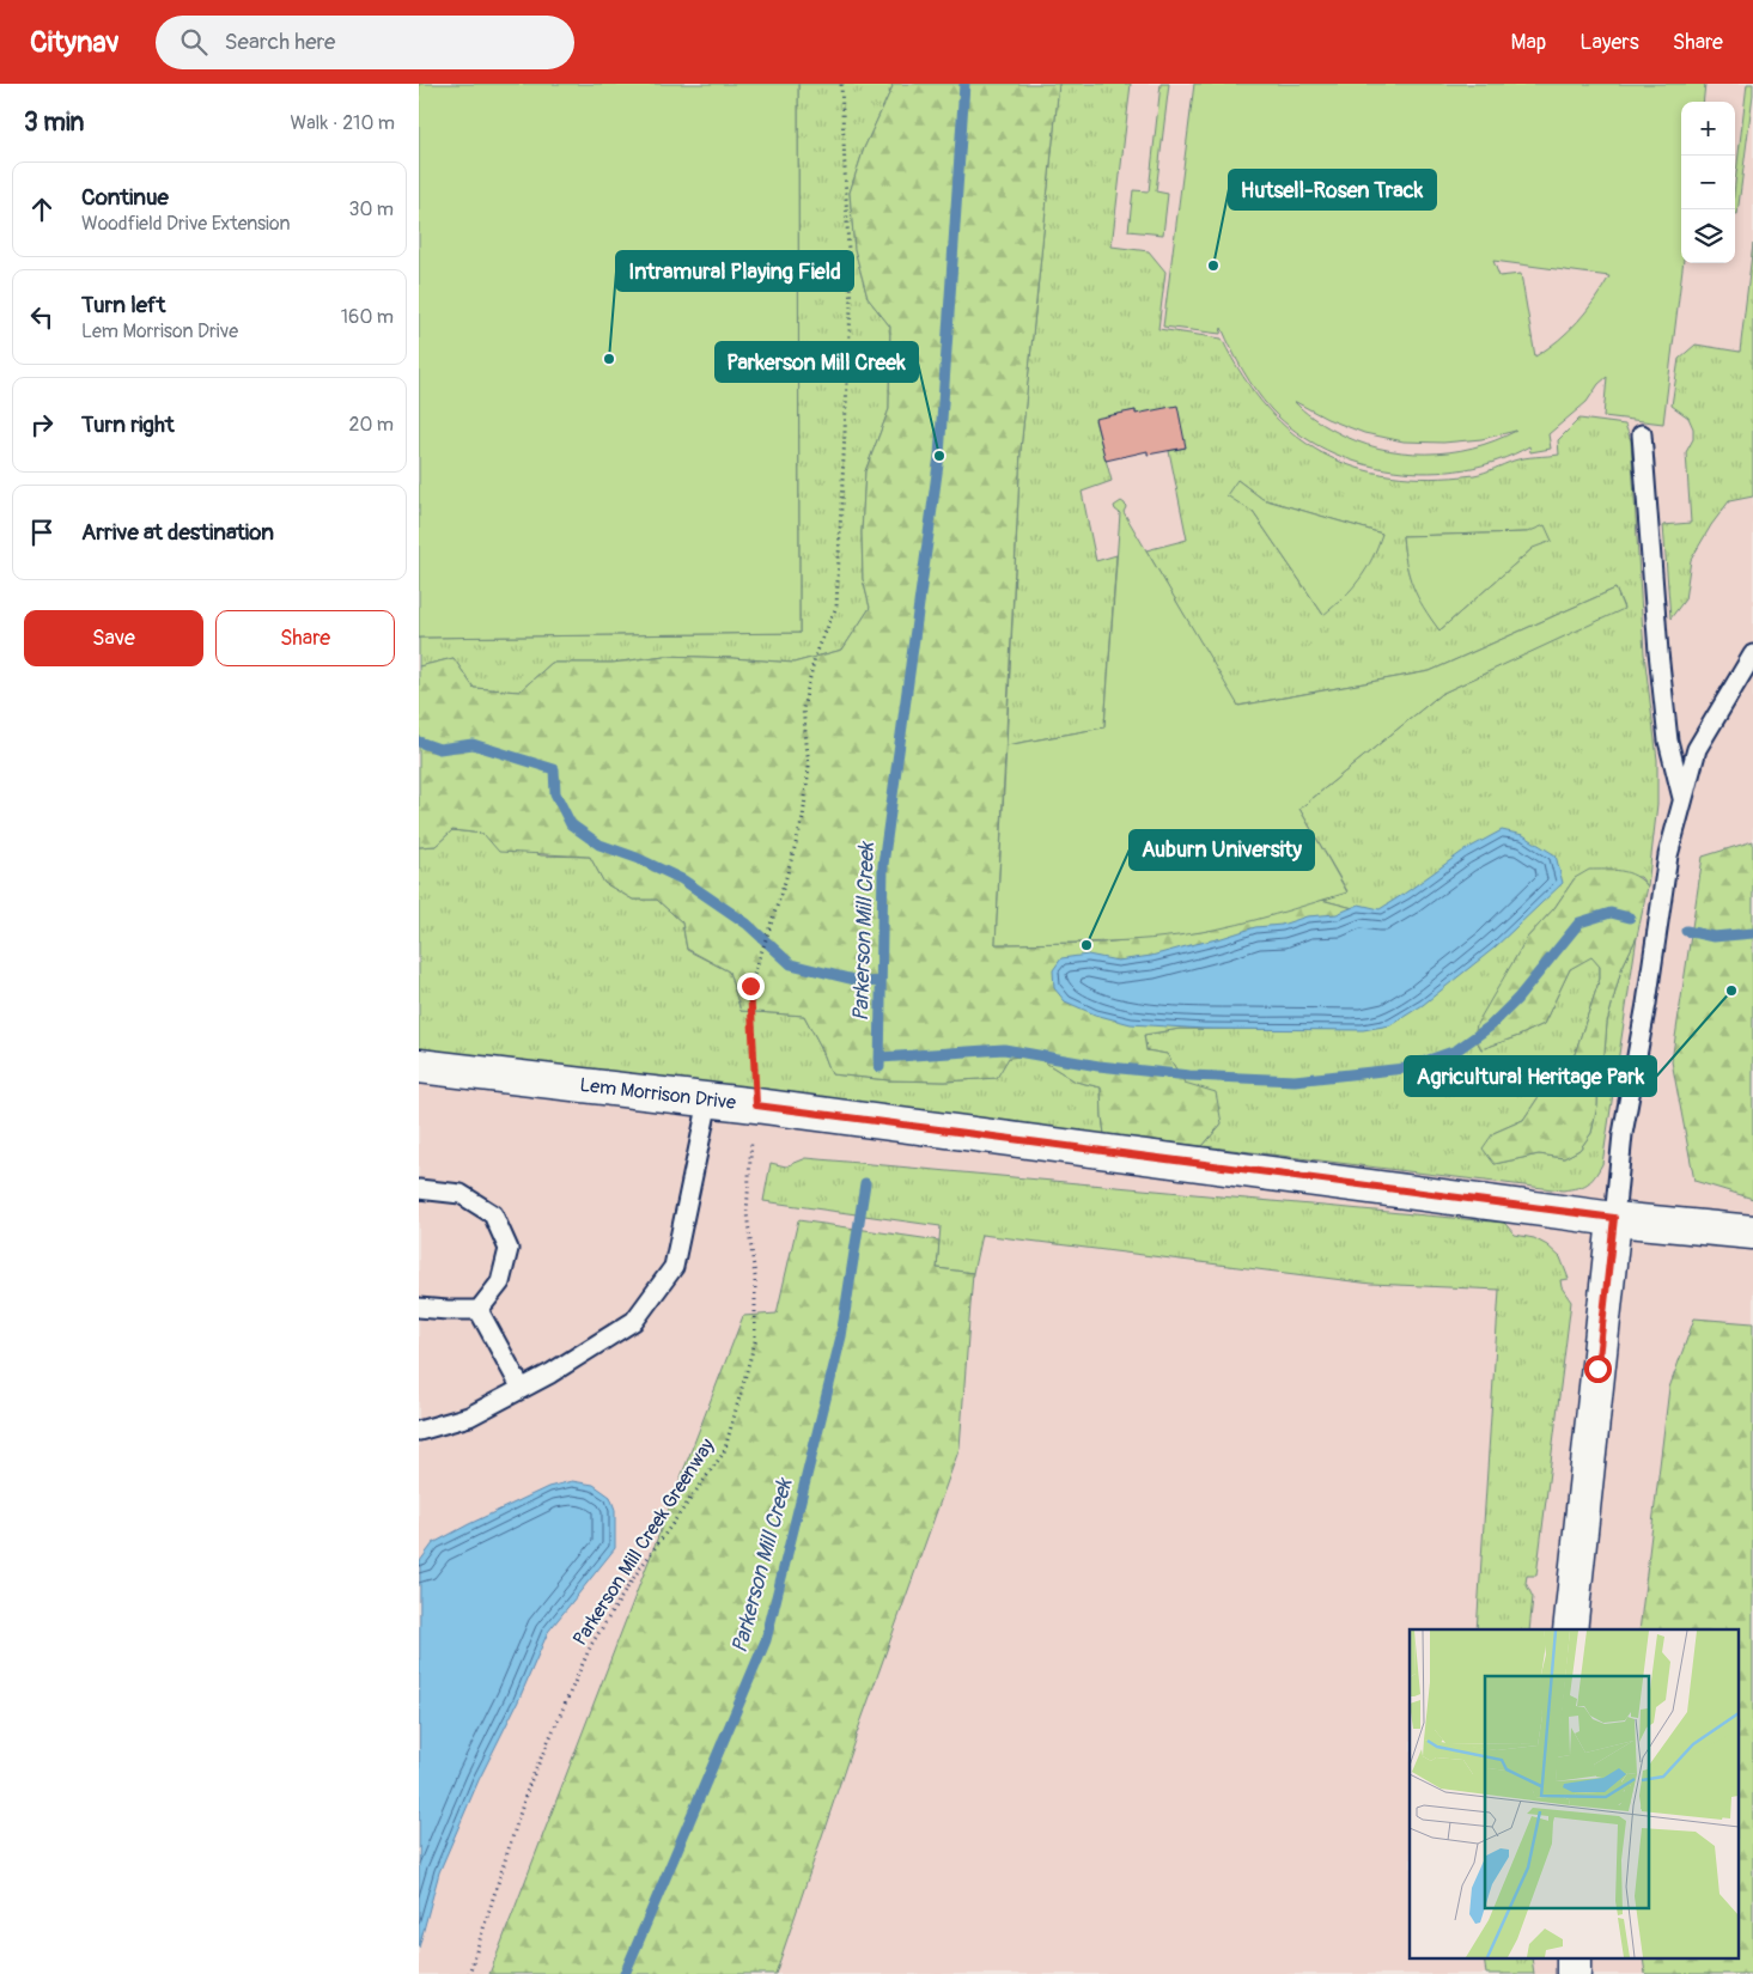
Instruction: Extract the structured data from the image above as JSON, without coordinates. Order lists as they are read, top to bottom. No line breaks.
{"streets":{"street":["Lem Morrison Drive"],"path":["Parkerson Mill Creek Greenway"]},"crossings":[["Lem Morrison Drive","Parkerson Mill Creek Greenway"]],"water":["Parkerson Mill Creek"],"places":["Hutsell-Rosen Track","Intramural Playing Field","Parkerson Mill Creek","Auburn University","Agricultural Heritage Park"],"page":{"header":"Citynav","search":"Search here","nav":["Map","Layers","Share"],"heading":["3 min","Walk · 210 m"],"map_buttons":["+","−"],"list":[["Continue","Woodfield Drive Extension","30 m"],["Turn left","Lem Morrison Drive","160 m"],["Turn right","20 m"],"Arrive at destination"],"buttons":["Save","Share"]}}
